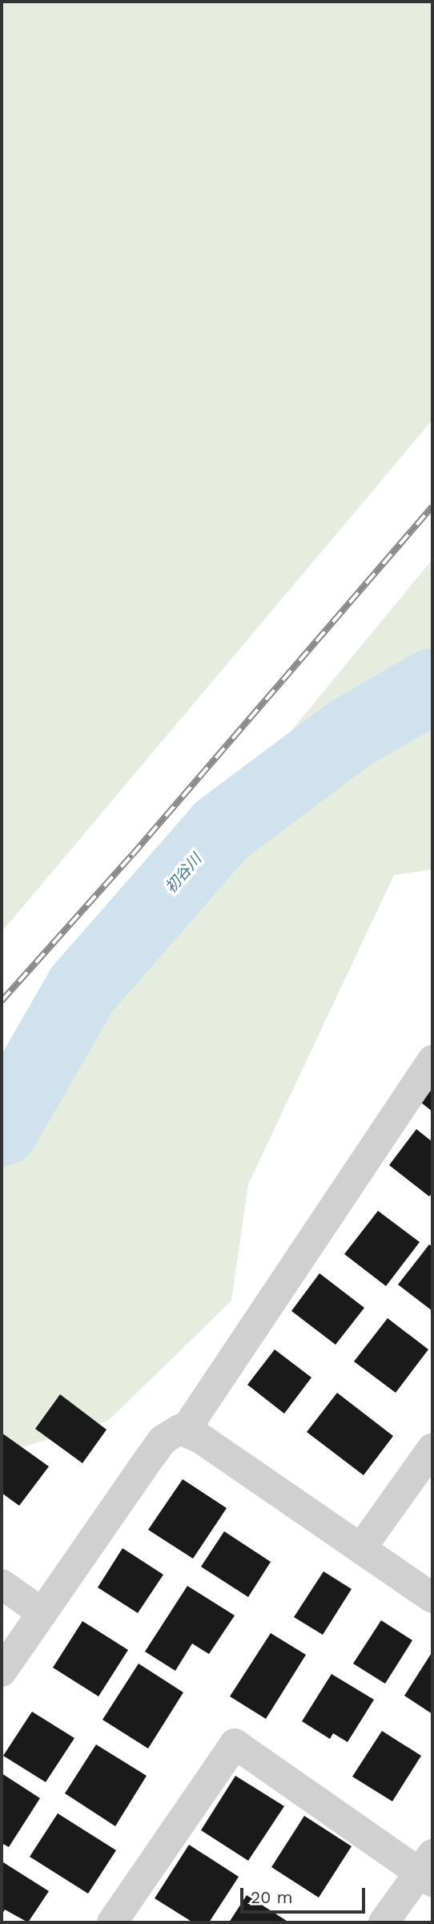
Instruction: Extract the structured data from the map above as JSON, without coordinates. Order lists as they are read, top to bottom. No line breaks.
{"water":["初谷川"],"scale_bar":"20 m"}
